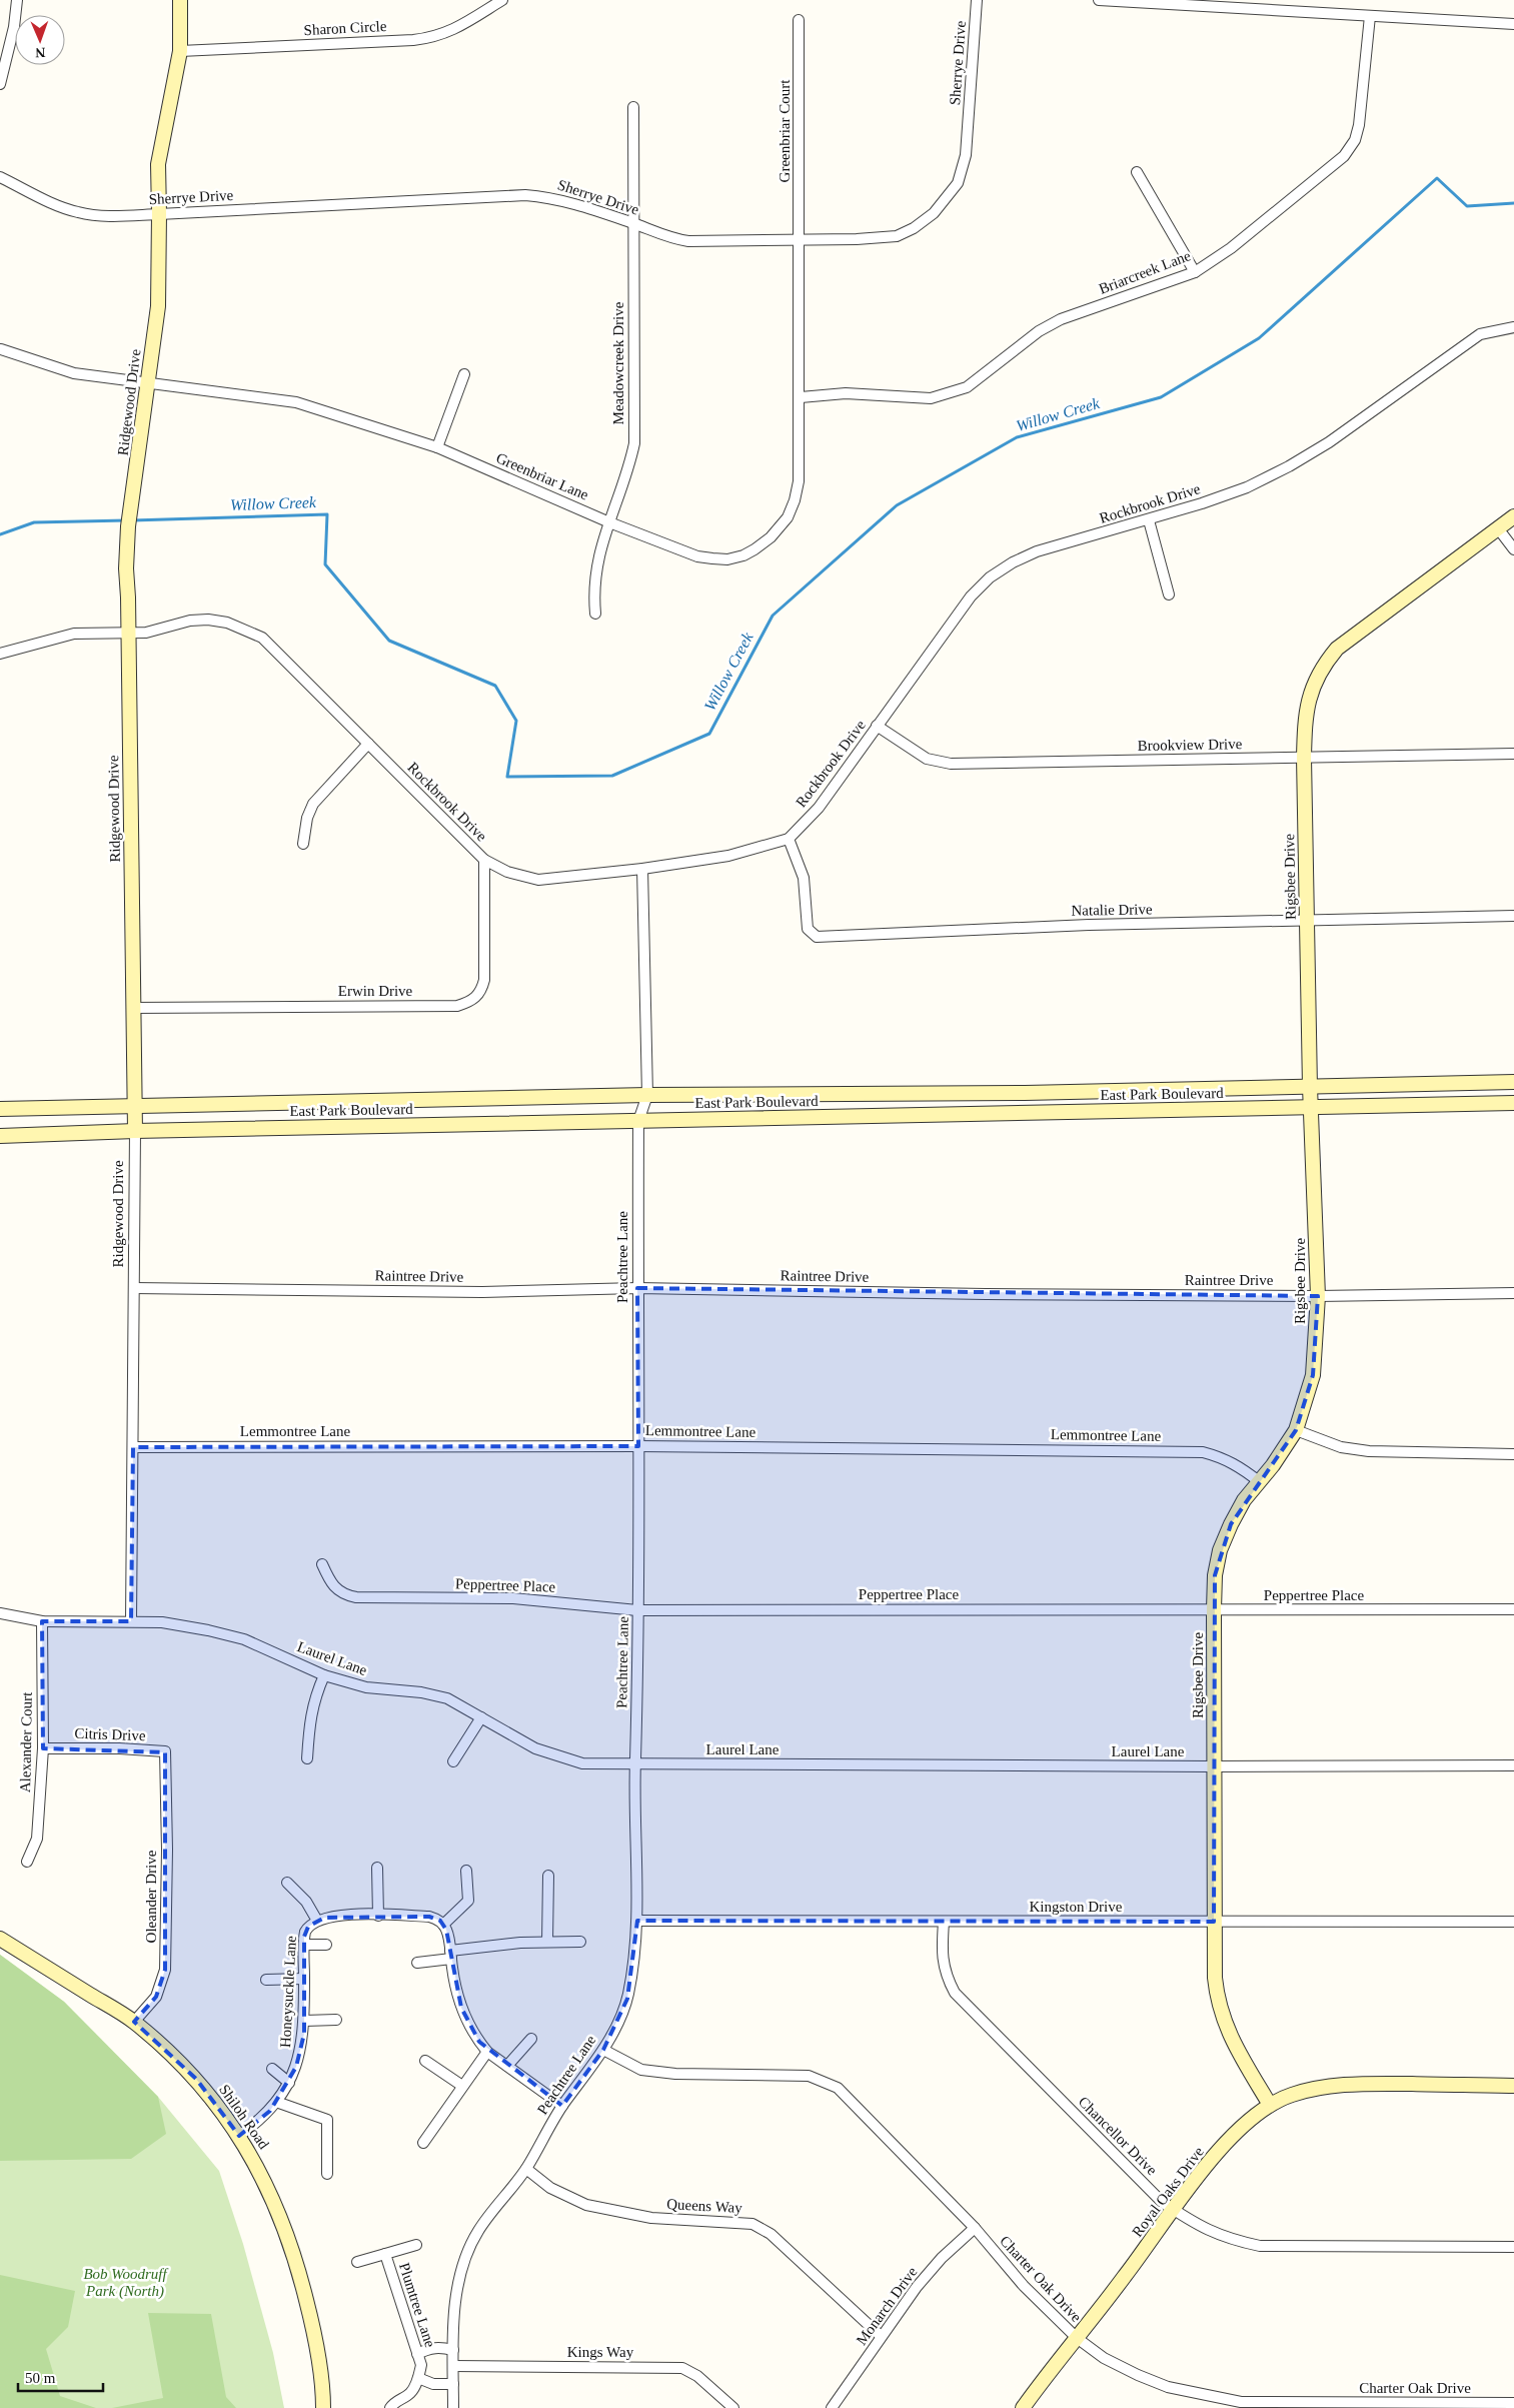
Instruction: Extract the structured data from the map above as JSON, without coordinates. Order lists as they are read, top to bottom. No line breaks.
{"streets":{"main road":["Ridgewood Drive","Rigsbee Drive","East Park Boulevard","Shiloh Road","Royal Oaks Drive"],"street":["Sharon Circle","Sherrye Drive","Greenbriar Court","Briarcreek Lane","Meadowcreek Drive","Greenbriar Lane","Rockbrook Drive","Brookview Drive","Natalie Drive","Erwin Drive","Peachtree Lane","Raintree Drive","Lemmontree Lane","Peppertree Place","Laurel Lane","Citris Drive","Alexander Court","Oleander Drive","Kingston Drive","Honeysuckle Lane","Chancellor Drive","Queens Way","Charter Oak Drive","Plumtree Lane","Monarch Drive","Kings Way"]},"crossings":[["Sharon Circle","Ridgewood Drive"],["Sherrye Drive","Greenbriar Court"],["Sherrye Drive","Meadowcreek Drive"],["Sherrye Drive","Ridgewood Drive"],["Sherrye Drive","Greenbriar Lane"],["Greenbriar Court","Greenbriar Lane"],["Briarcreek Lane","Greenbriar Lane"],["Meadowcreek Drive","Greenbriar Lane"],["Ridgewood Drive","Greenbriar Lane"],["Ridgewood Drive","Rockbrook Drive"],["Ridgewood Drive","Erwin Drive"],["Ridgewood Drive","East Park Boulevard"],["Ridgewood Drive","Raintree Drive"],["Ridgewood Drive","Lemmontree Lane"],["Ridgewood Drive","Laurel Lane"],["Rockbrook Drive","Brookview Drive"],["Rockbrook Drive","Natalie Drive"],["Rockbrook Drive","Erwin Drive"],["Rockbrook Drive","Peachtree Lane"],["Brookview Drive","Rigsbee Drive"],["Rigsbee Drive","Natalie Drive"],["Rigsbee Drive","East Park Boulevard"],["Rigsbee Drive","Raintree Drive"],["Rigsbee Drive","Lemmontree Lane"],["Rigsbee Drive","Peppertree Place"],["Rigsbee Drive","Laurel Lane"],["Rigsbee Drive","Kingston Drive"],["Rigsbee Drive","Royal Oaks Drive"],["East Park Boulevard","Peachtree Lane"],["Peachtree Lane","Raintree Drive"],["Peachtree Lane","Lemmontree Lane"],["Peachtree Lane","Peppertree Place"],["Peachtree Lane","Laurel Lane"],["Peachtree Lane","Kingston Drive"],["Peachtree Lane","Queens Way"],["Peachtree Lane","Charter Oak Drive"],["Peachtree Lane","Kings Way"],["Laurel Lane","Alexander Court"],["Citris Drive","Alexander Court"],["Citris Drive","Oleander Drive"],["Oleander Drive","Shiloh Road"],["Kingston Drive","Chancellor Drive"],["Honeysuckle Lane","Shiloh Road"],["Chancellor Drive","Royal Oaks Drive"],["Royal Oaks Drive","Charter Oak Drive"],["Queens Way","Monarch Drive"],["Charter Oak Drive","Monarch Drive"]],"water":["Willow Creek"],"parks":["Bob Woodruff Park (North)"],"scale_bar":"50 m","north":"bottom"}
